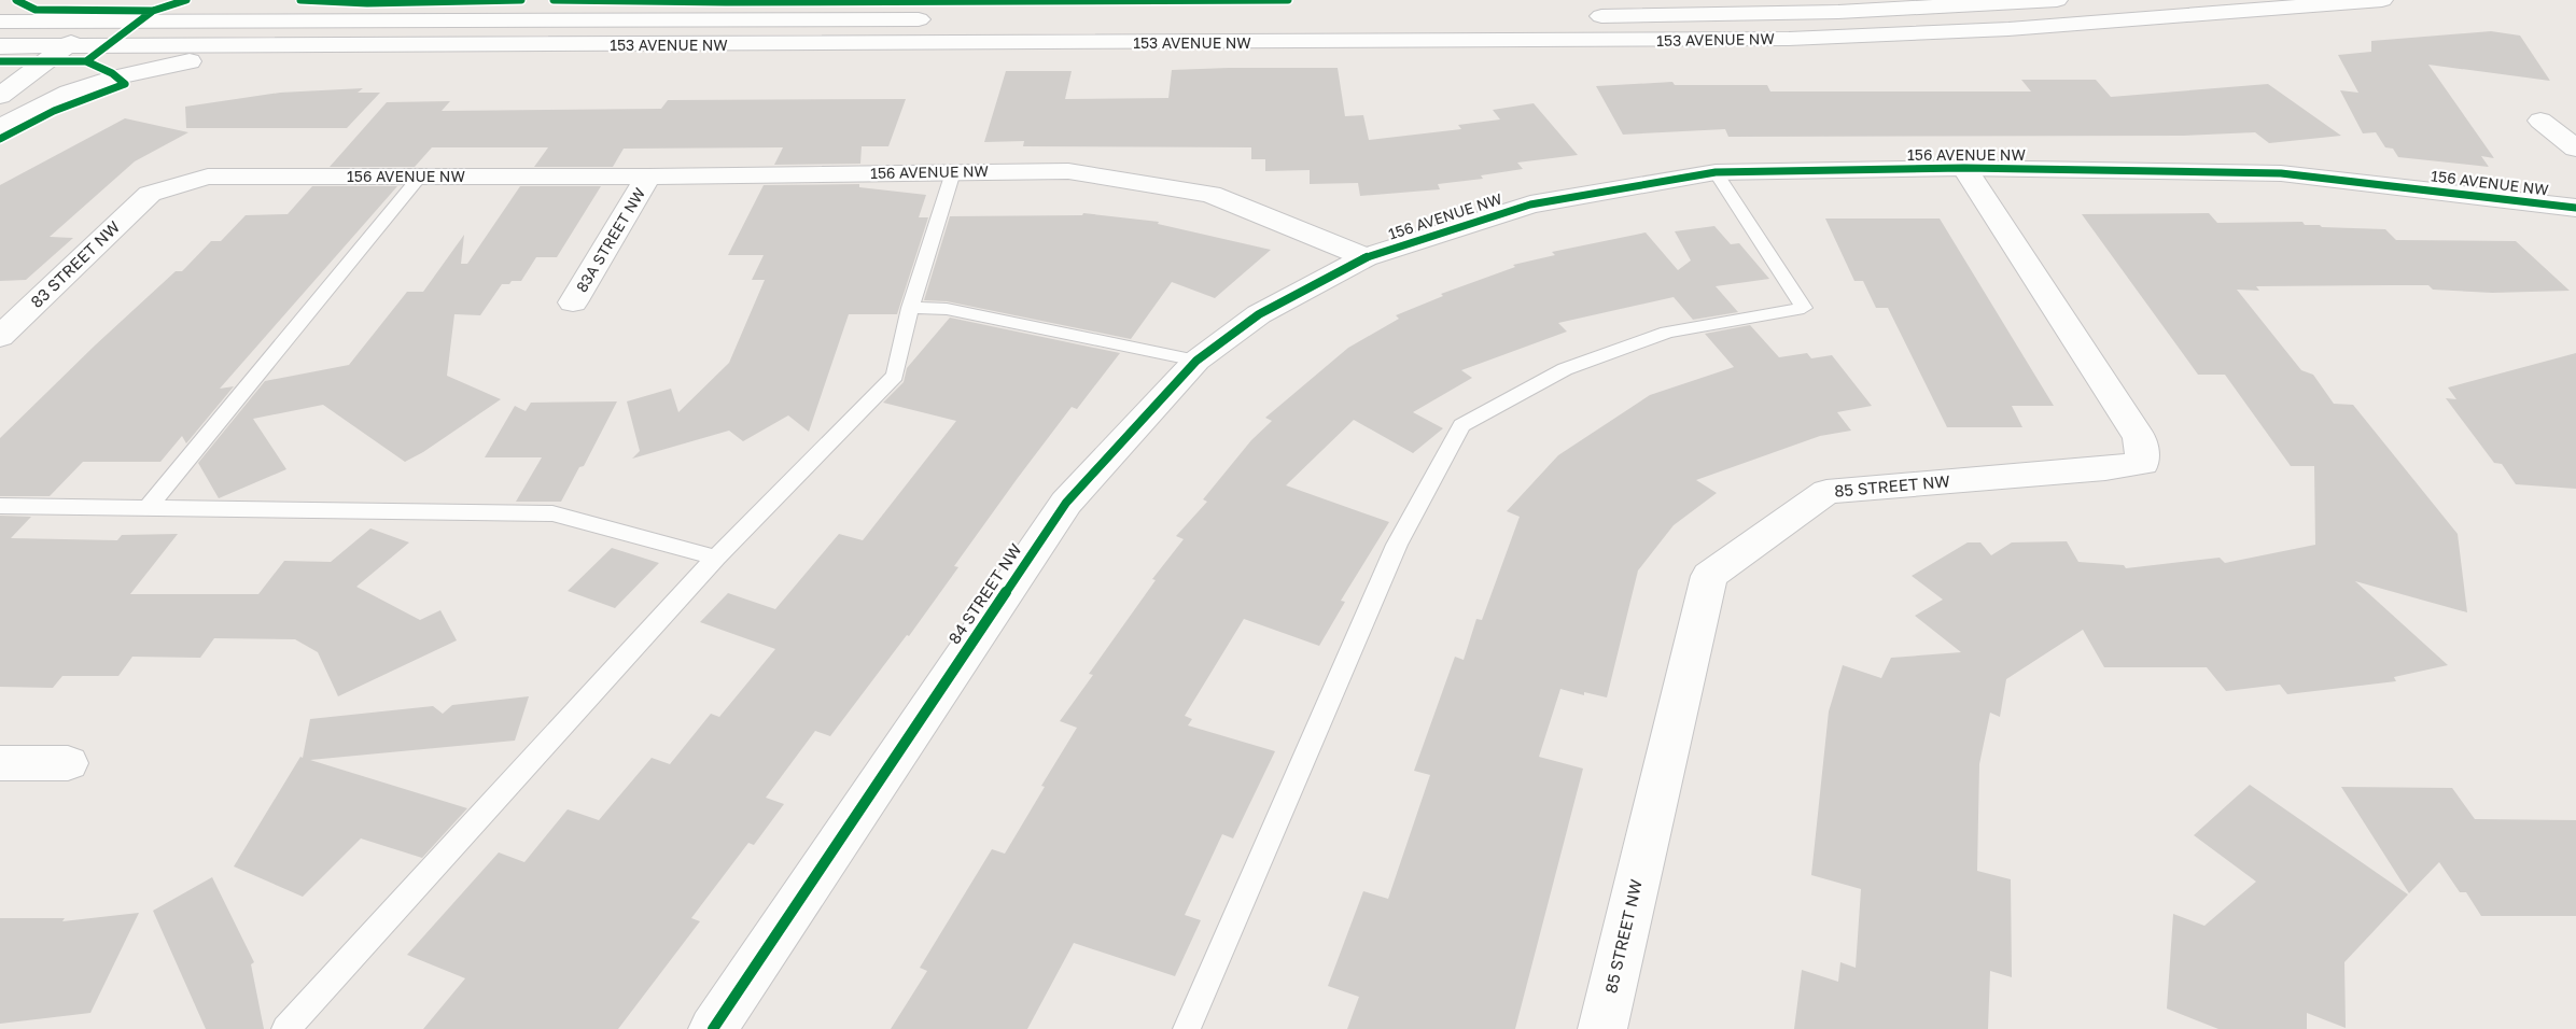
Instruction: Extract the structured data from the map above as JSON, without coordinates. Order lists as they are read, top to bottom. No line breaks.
{"streets":{"main road":["153 AVENUE NW","156 AVENUE NW","83A STREET NW","83 STREET NW","85 STREET NW","84 STREET NW"]},"crossings":[["156 AVENUE NW","83A STREET NW"],["156 AVENUE NW","83 STREET NW"],["156 AVENUE NW","85 STREET NW"],["156 AVENUE NW","84 STREET NW"]]}
